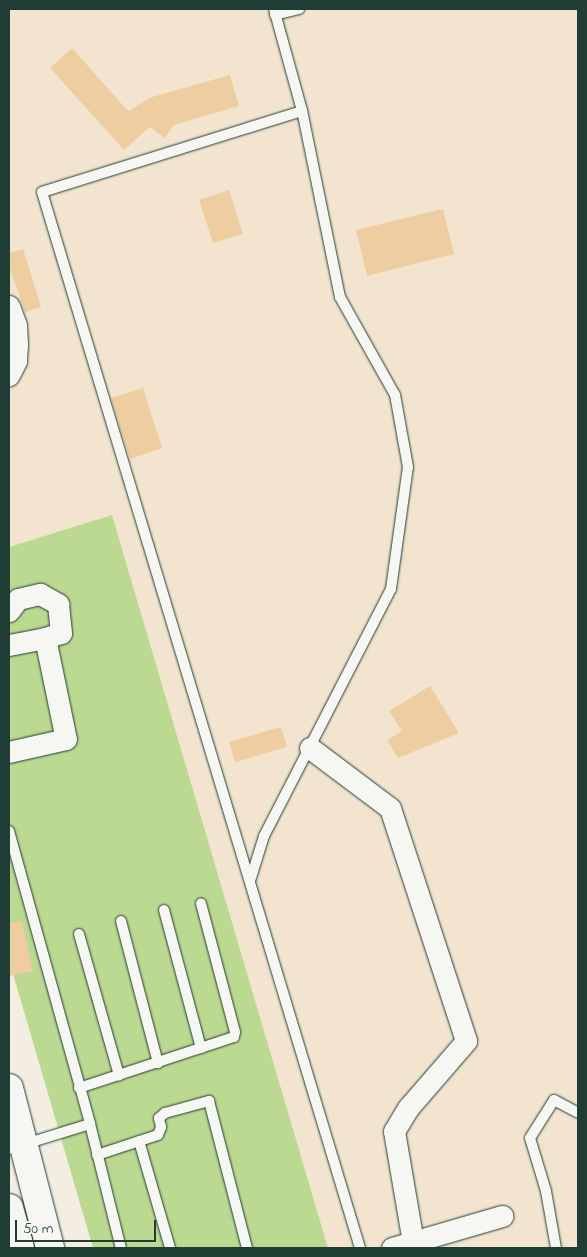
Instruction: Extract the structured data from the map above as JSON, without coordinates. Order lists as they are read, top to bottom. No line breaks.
{"scale_bar":"50 m"}
